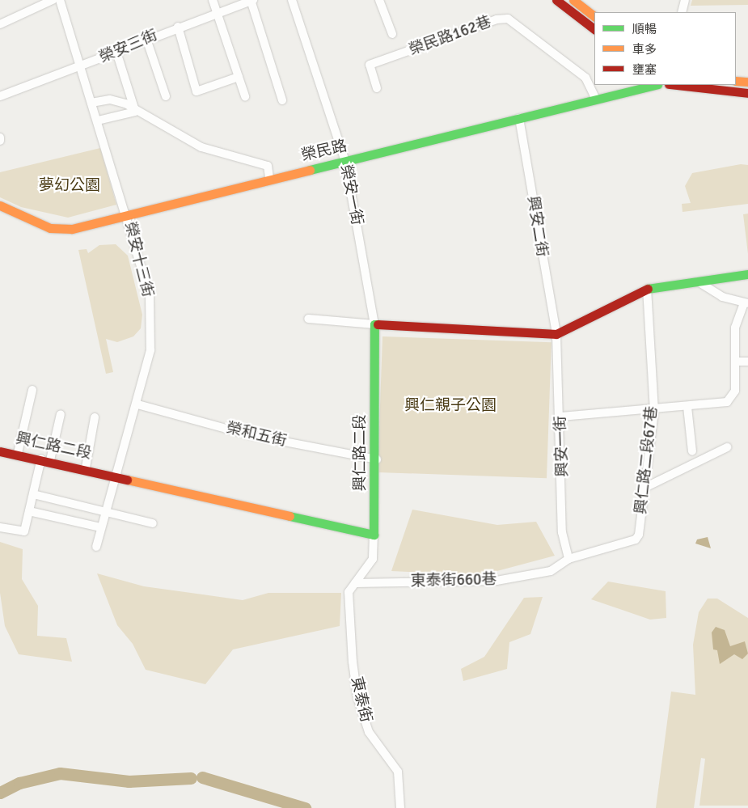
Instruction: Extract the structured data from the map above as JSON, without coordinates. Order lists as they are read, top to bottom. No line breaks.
{"streets":{"street":["榮民路162巷","榮安三街","榮民路","榮安一街","興安二街","榮安十三街","榮和五街","興仁路二段","興安一街","興仁路二段67巷","東泰街660巷","東泰街"]},"crossings":[["榮民路162巷","榮民路"],["榮安三街","榮安十三街"],["榮民路","榮安一街"],["榮民路","興安二街"],["榮民路","榮安十三街"],["榮安一街","興仁路二段"],["興安二街","興安一街"],["榮安十三街","榮和五街"],["榮安十三街","興仁路二段"],["榮和五街","興仁路二段"],["興仁路二段","東泰街"],["興安一街","東泰街660巷"],["興仁路二段67巷","東泰街660巷"],["東泰街660巷","東泰街"]],"parks":["夢幻公園","興仁親子公園"],"legend":["順暢","車多","壅塞"]}
